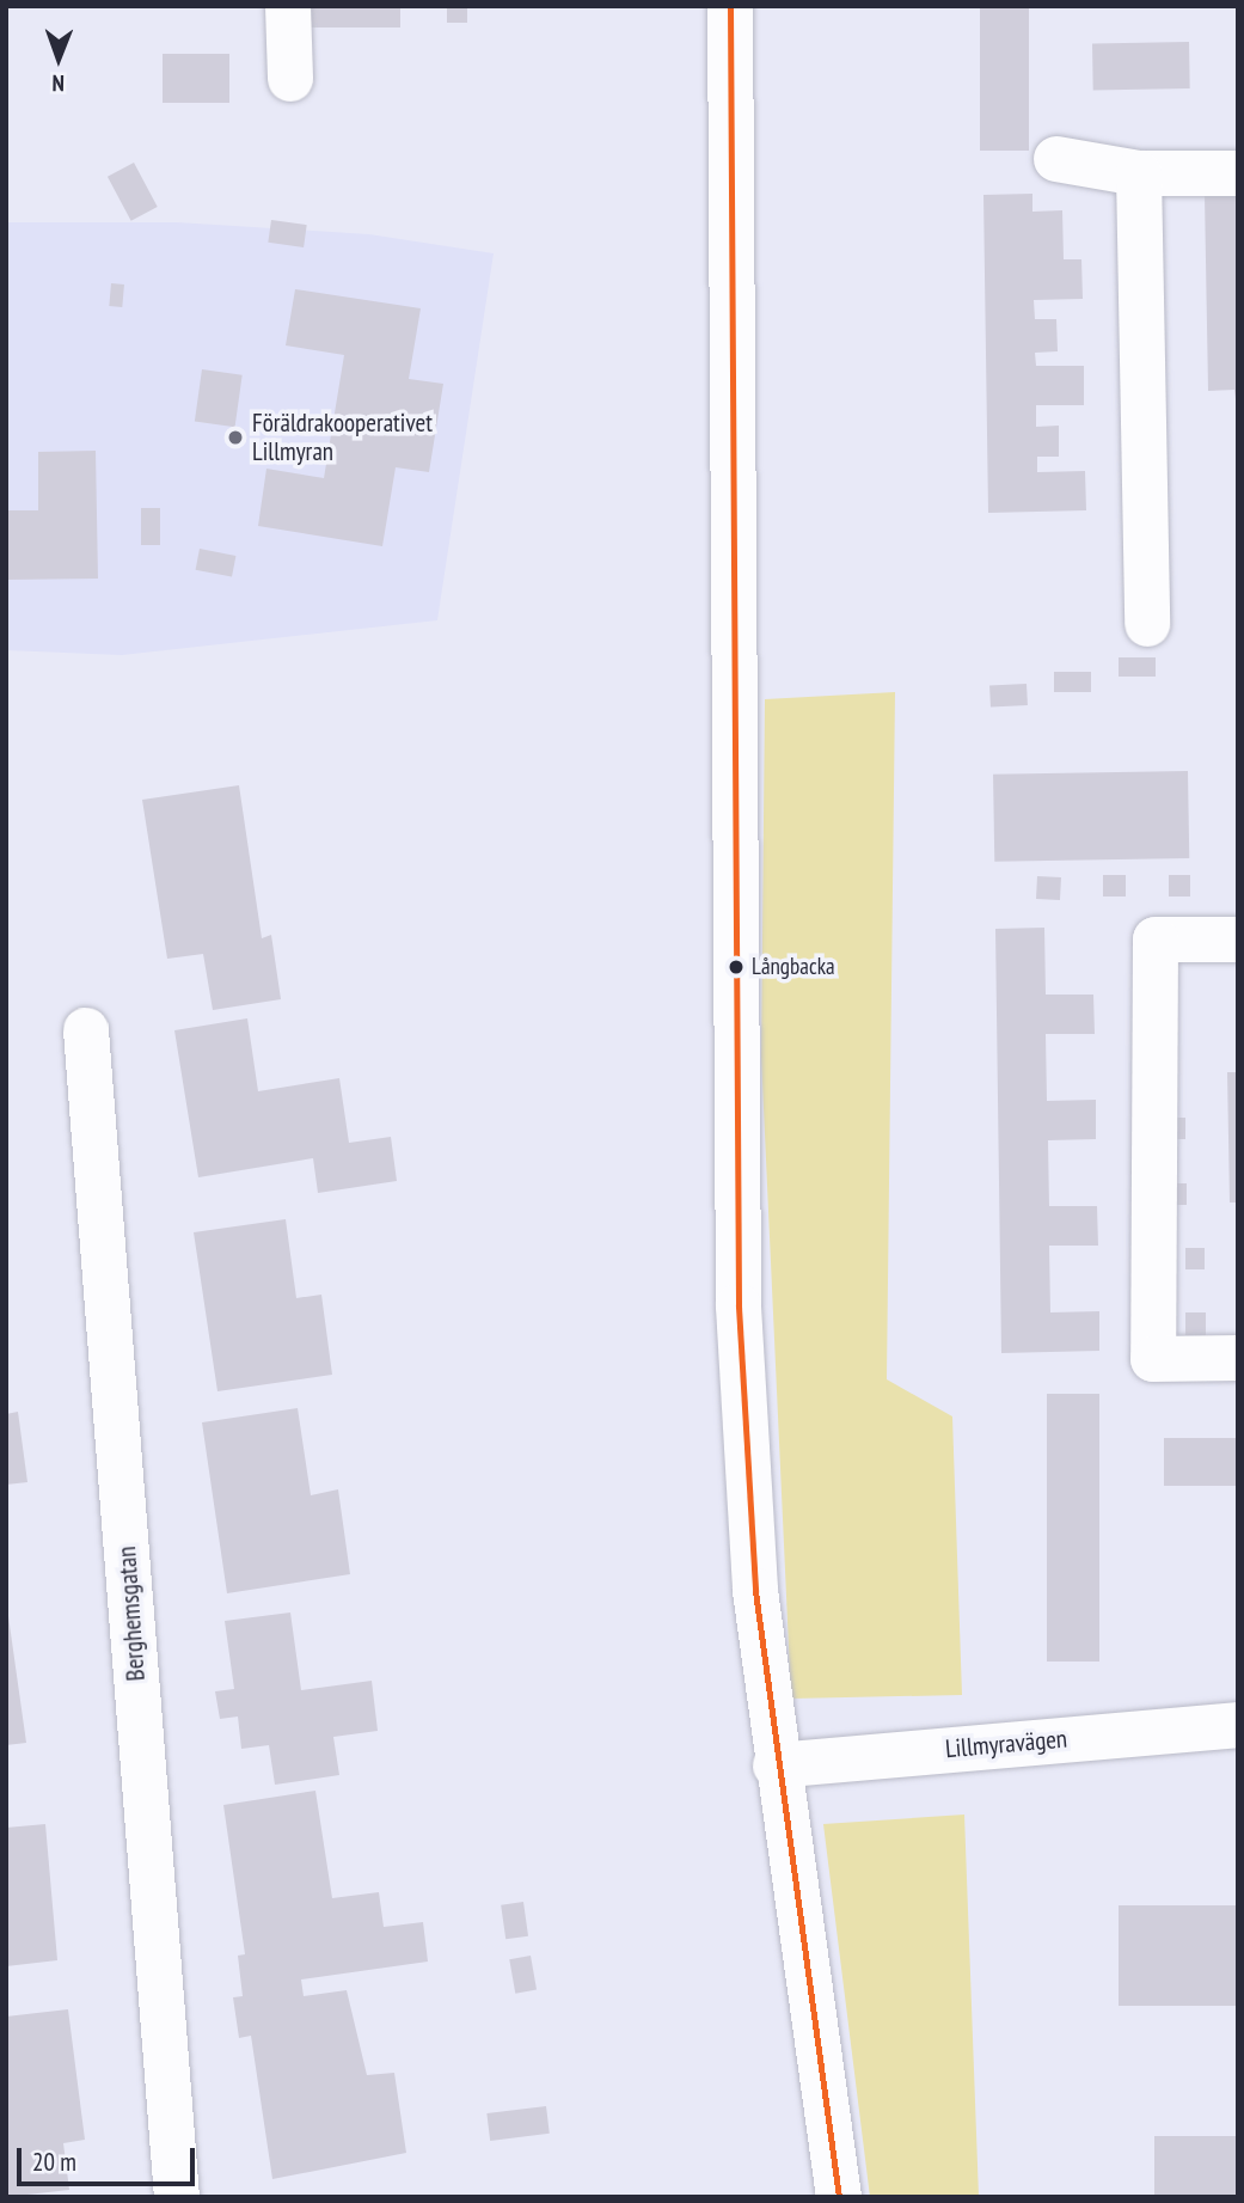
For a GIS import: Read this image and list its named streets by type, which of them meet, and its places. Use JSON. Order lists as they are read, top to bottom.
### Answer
{
  "streets": {
    "street": ["Berghemsgatan", "Lillmyravägen"]
  },
  "places": ["Föräldrakooperativet Lillmyran", "Långbacka"],
  "scale_bar": "20 m",
  "north": "bottom"
}
